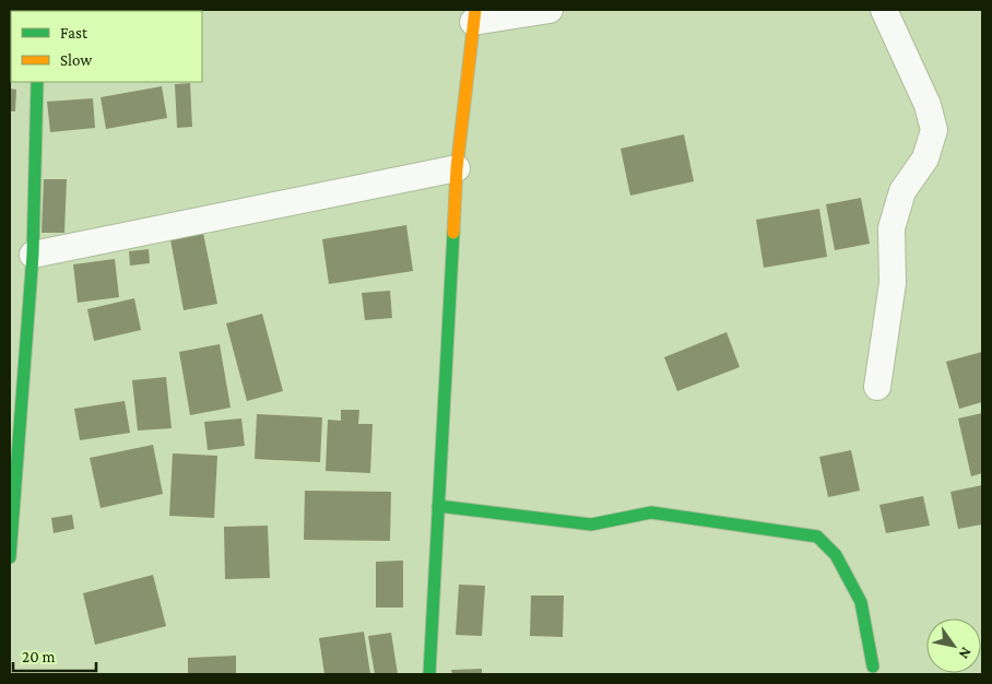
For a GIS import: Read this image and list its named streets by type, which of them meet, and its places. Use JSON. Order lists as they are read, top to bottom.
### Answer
{
  "legend": ["Fast", "Slow"],
  "scale_bar": "20 m",
  "north": "bottom right"
}
